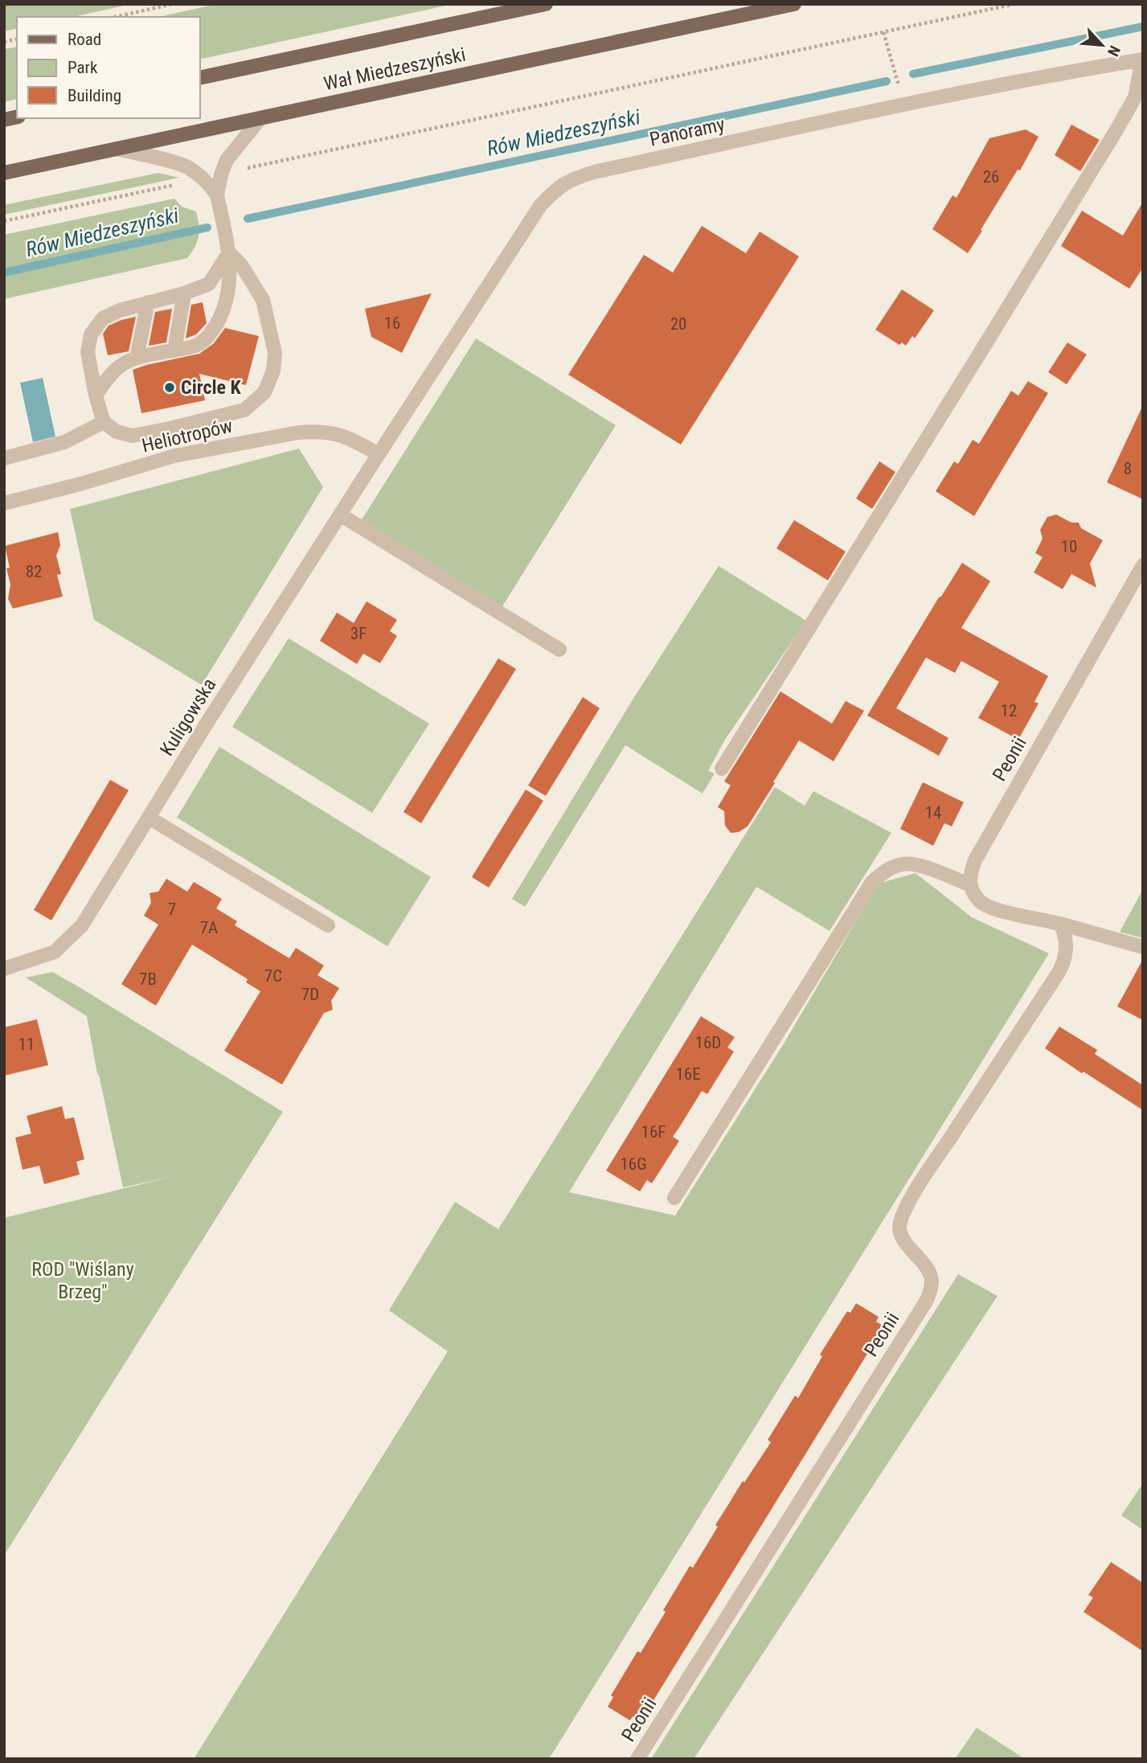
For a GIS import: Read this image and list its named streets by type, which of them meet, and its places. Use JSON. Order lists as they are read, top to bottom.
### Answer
{
  "streets": {
    "main road": ["Wał Miedzeszyński"],
    "street": [
      "Panoramy",
      "Heliotropów",
      "Kuligowska",
      "Peonii"
    ]
  },
  "crossings": [
    ["Panoramy", "Heliotropów"],
    ["Panoramy", "Kuligowska"],
    ["Heliotropów", "Kuligowska"]
  ],
  "water": ["Rów Miedzeszyński"],
  "parks": ["ROD \"Wiślany Brzeg\""],
  "places": ["Circle K"],
  "house_numbers": [
    "26",
    "16",
    "20",
    "8",
    "10",
    "82",
    "3F",
    "12",
    "14",
    "7",
    "7A",
    "7C",
    "7B",
    "7D",
    "16D",
    "11",
    "16E",
    "16F",
    "16G"
  ],
  "legend": ["Road", "Park", "Building"],
  "north": "bottom right"
}
